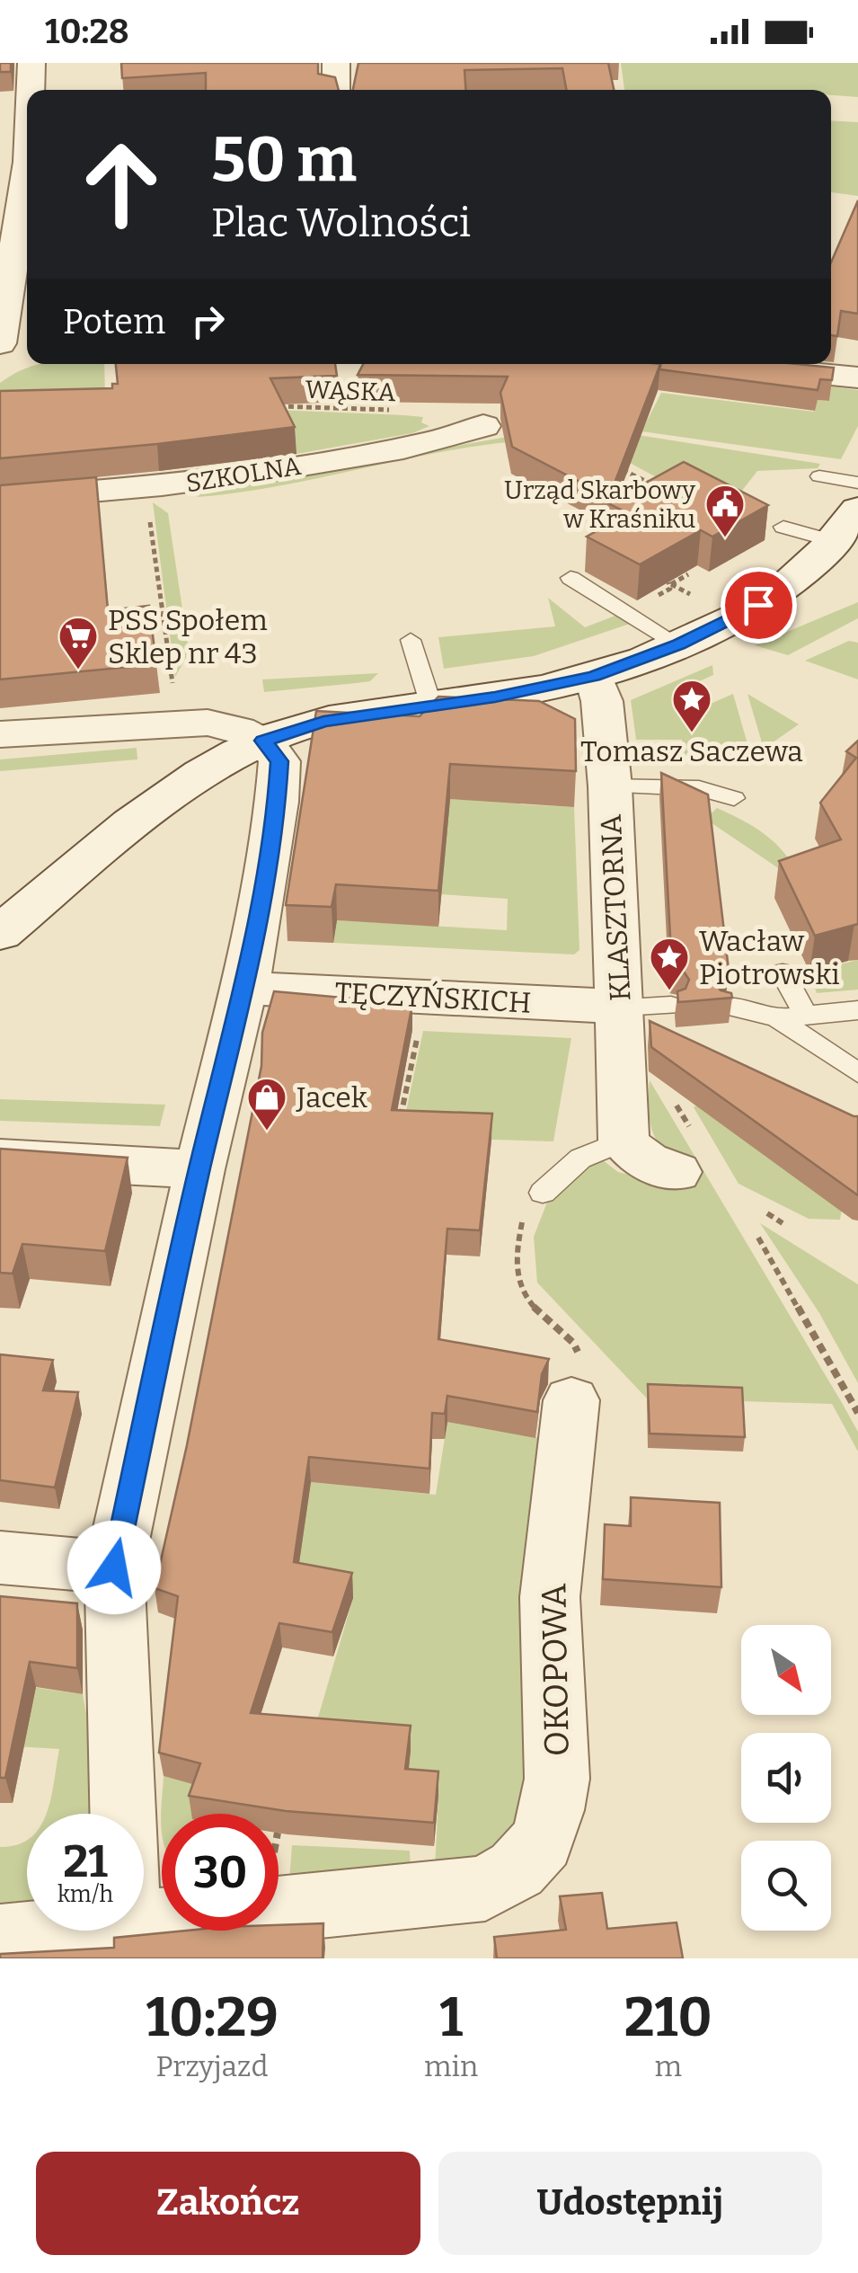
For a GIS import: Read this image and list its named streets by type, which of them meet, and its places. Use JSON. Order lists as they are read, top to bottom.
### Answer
{
  "streets": {
    "street": [
      "SZKOLNA",
      "KLASZTORNA",
      "TĘCZYŃSKICH",
      "OKOPOWA"
    ],
    "path": ["WĄSKA"]
  },
  "crossings": [
    ["WĄSKA", "SZKOLNA"],
    ["KLASZTORNA", "TĘCZYŃSKICH"]
  ],
  "places": {
    "public building": ["Urząd Skarbowy w Kraśniku"],
    "supermarket": ["PSS Społem Sklep nr 43"],
    "place": ["Tomasz Saczewa", "Wacław Piotrowski"],
    "shop": ["Jacek"]
  },
  "north": "bottom right",
  "page": {
    "status": "10:28",
    "turn": ["50 m", "Plac Wolności"],
    "then": "Potem",
    "speed": "21 km/h",
    "limit": "30",
    "eta": [
      "10:29",
      "Przyjazd",
      "1",
      "min",
      "210",
      "m"
    ],
    "buttons": ["Zakończ", "Udostępnij"]
  }
}
